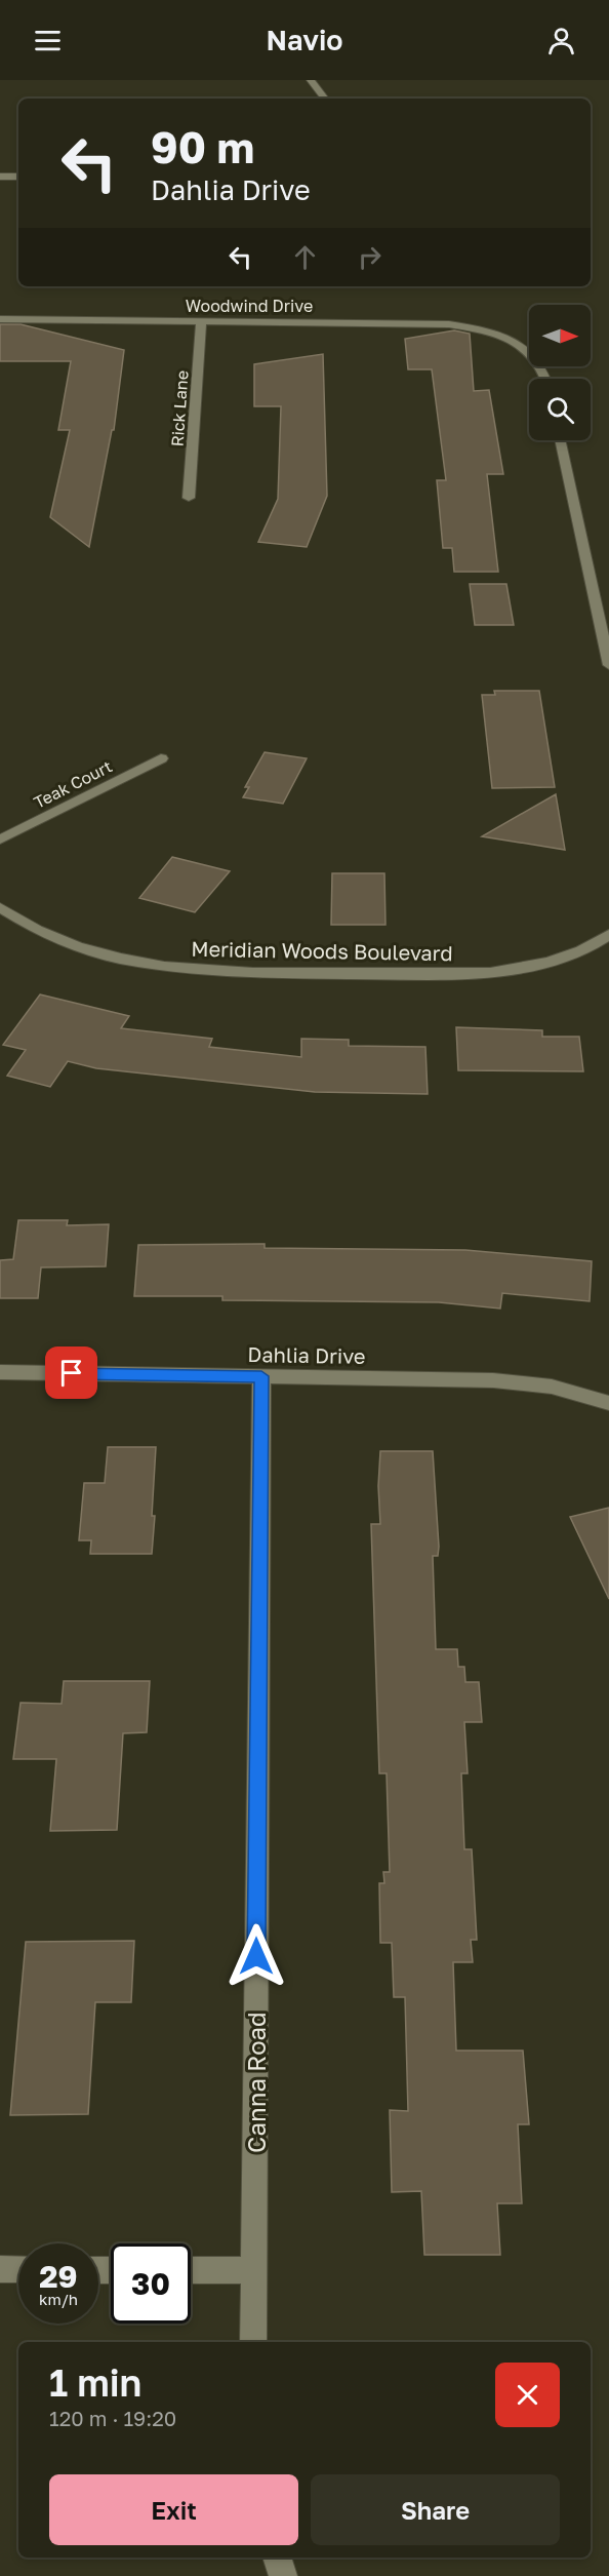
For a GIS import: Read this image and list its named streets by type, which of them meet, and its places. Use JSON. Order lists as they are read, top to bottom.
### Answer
{
  "streets": {
    "street": [
      "Woodwind Drive",
      "Rick Lane",
      "Teak Court",
      "Meridian Woods Boulevard",
      "Dahlia Drive",
      "Canna Road"
    ]
  },
  "crossings": [
    ["Woodwind Drive", "Rick Lane"],
    ["Dahlia Drive", "Canna Road"]
  ],
  "north": "right",
  "page": {
    "header": "Navio",
    "turn": ["90 m", "Dahlia Drive"],
    "speed": "29 km/h",
    "limit": "30",
    "heading": ["1 min", "120 m · 19:20"],
    "buttons": ["Exit", "Share"]
  }
}
